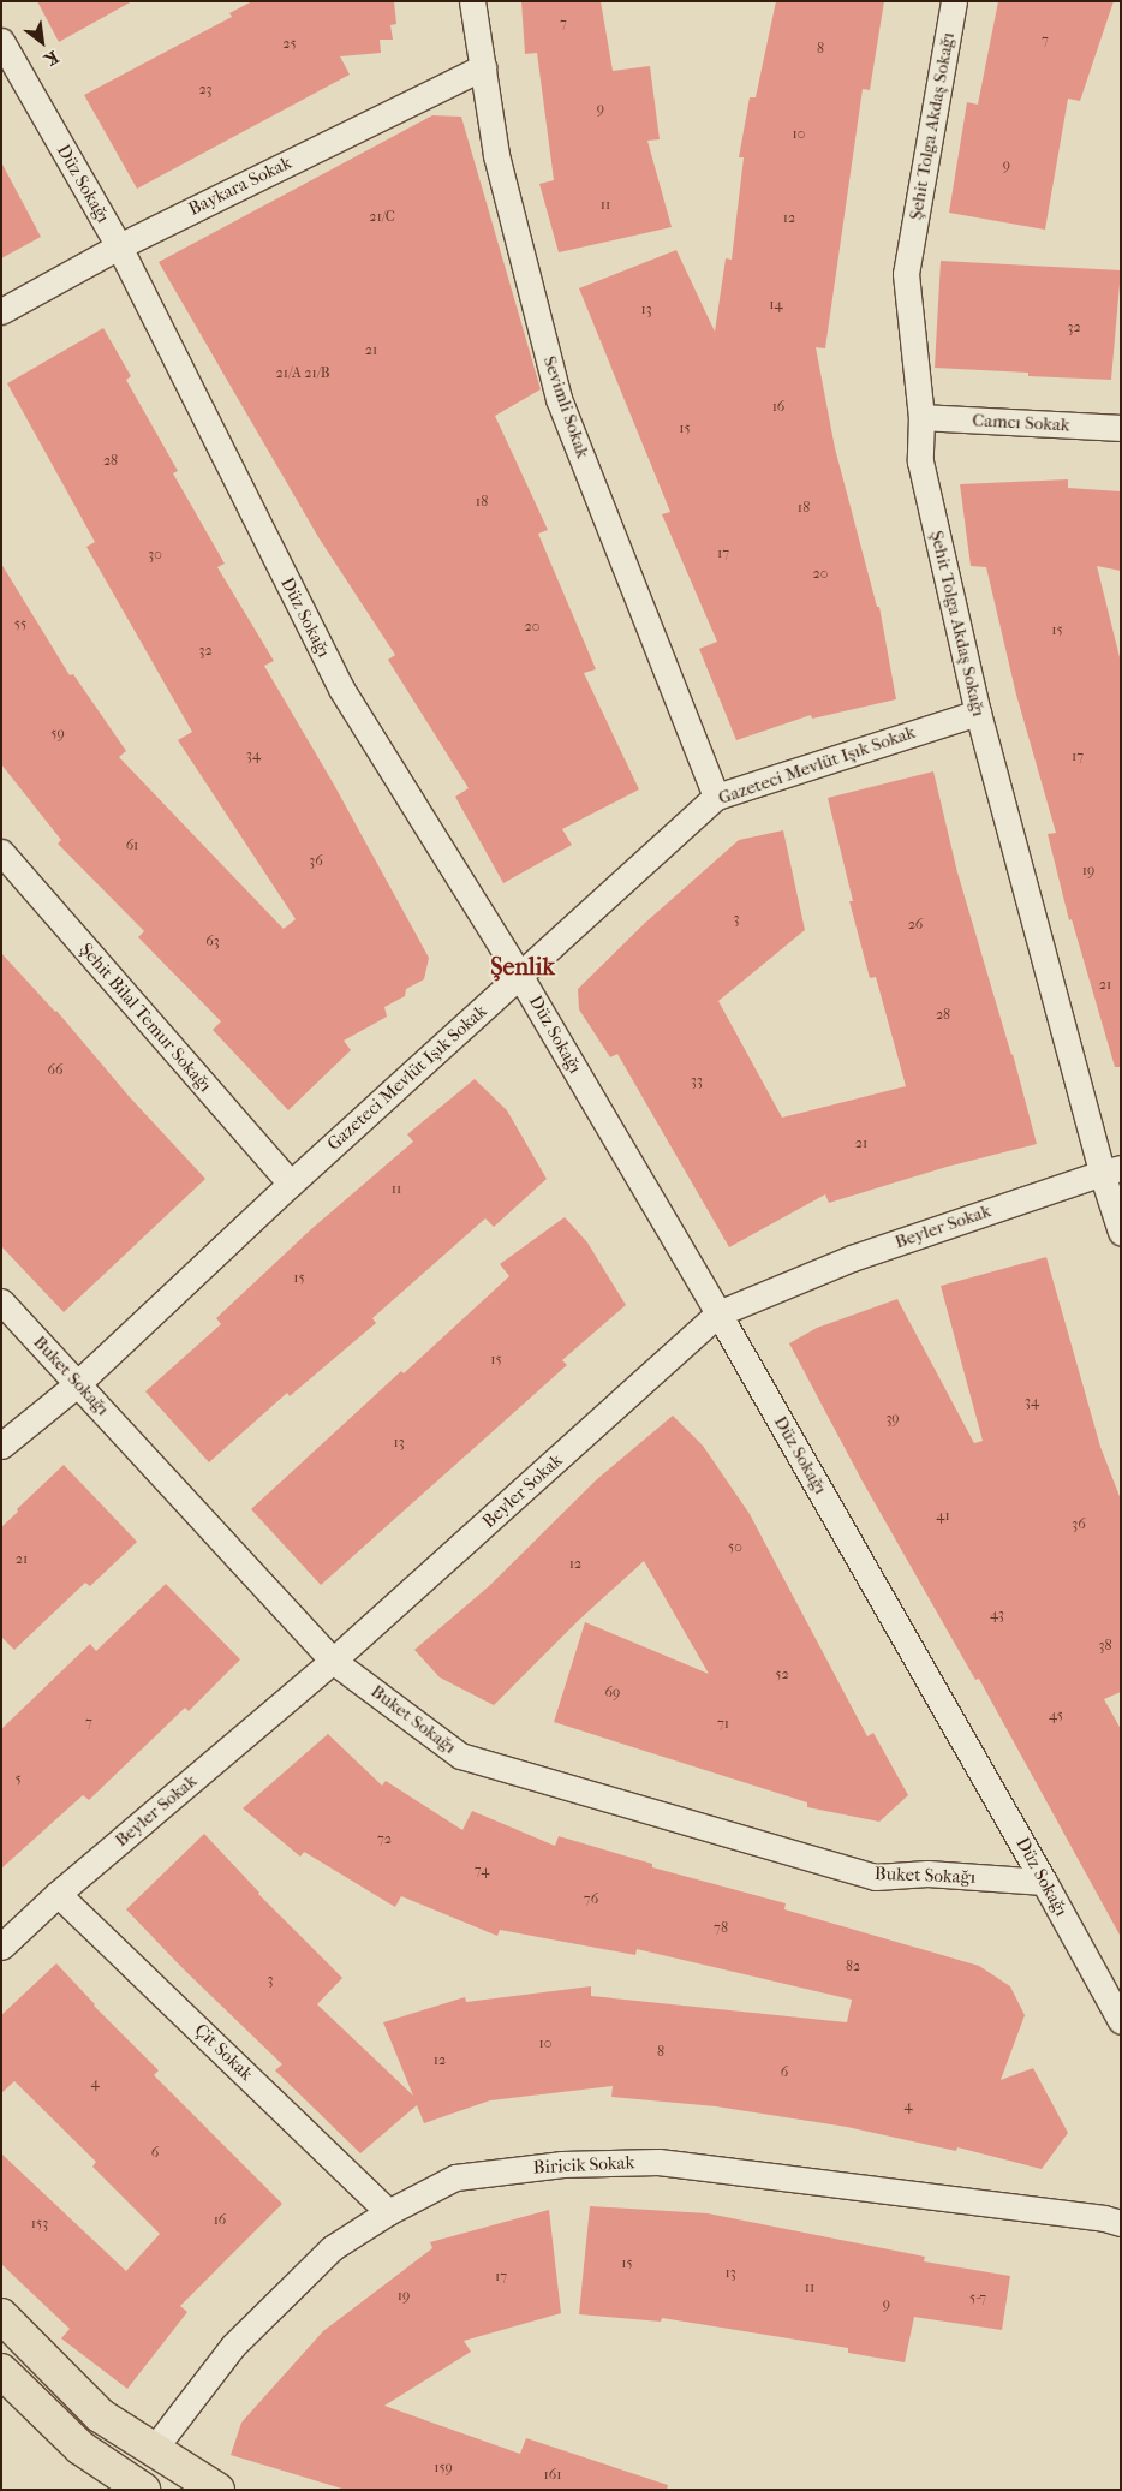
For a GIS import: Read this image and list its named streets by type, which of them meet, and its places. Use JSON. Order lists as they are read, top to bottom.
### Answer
{
  "streets": {
    "street": [
      "Şehit Tolga Akdaş Sokağı",
      "Düz Sokağı",
      "Baykara Sokak",
      "Sevimli Sokak",
      "Camcı Sokak",
      "Gazeteci Mevlüt Işık Sokak",
      "Şehit Bilal Temur Sokağı",
      "Beyler Sokak",
      "Buket Sokağı",
      "Çit Sokak",
      "Biricik Sokak"
    ]
  },
  "crossings": [
    ["Şehit Tolga Akdaş Sokağı", "Camcı Sokak"],
    ["Şehit Tolga Akdaş Sokağı", "Gazeteci Mevlüt Işık Sokak"],
    ["Şehit Tolga Akdaş Sokağı", "Beyler Sokak"],
    ["Düz Sokağı", "Baykara Sokak"],
    ["Düz Sokağı", "Gazeteci Mevlüt Işık Sokak"],
    ["Düz Sokağı", "Beyler Sokak"],
    ["Düz Sokağı", "Buket Sokağı"],
    ["Baykara Sokak", "Sevimli Sokak"],
    ["Sevimli Sokak", "Gazeteci Mevlüt Işık Sokak"],
    ["Gazeteci Mevlüt Işık Sokak", "Şehit Bilal Temur Sokağı"],
    ["Gazeteci Mevlüt Işık Sokak", "Buket Sokağı"],
    ["Beyler Sokak", "Buket Sokağı"],
    ["Beyler Sokak", "Çit Sokak"],
    ["Çit Sokak", "Biricik Sokak"]
  ],
  "districts": ["Şenlik"],
  "house_numbers": [
    "7",
    "7",
    "25",
    "8",
    "23",
    "9",
    "10",
    "9",
    "11",
    "21/C",
    "12",
    "14",
    "13",
    "32",
    "21",
    "21/A 21/B",
    "16",
    "15",
    "28",
    "18",
    "18",
    "17",
    "30",
    "20",
    "55",
    "20",
    "15",
    "32",
    "59",
    "34",
    "17",
    "61",
    "36",
    "19",
    "3",
    "26",
    "63",
    "21",
    "28",
    "66",
    "33",
    "21",
    "11",
    "15",
    "15",
    "34",
    "39",
    "13",
    "41",
    "36",
    "50",
    "21",
    "12",
    "43",
    "38",
    "52",
    "69",
    "45",
    "7",
    "71",
    "5",
    "72",
    "74",
    "76",
    "78",
    "82",
    "3",
    "10",
    "8",
    "12",
    "6",
    "4",
    "4",
    "6",
    "16",
    "153",
    "15",
    "13",
    "17",
    "11",
    "19",
    "5-7",
    "9",
    "159",
    "161"
  ],
  "north": "bottom right"
}
